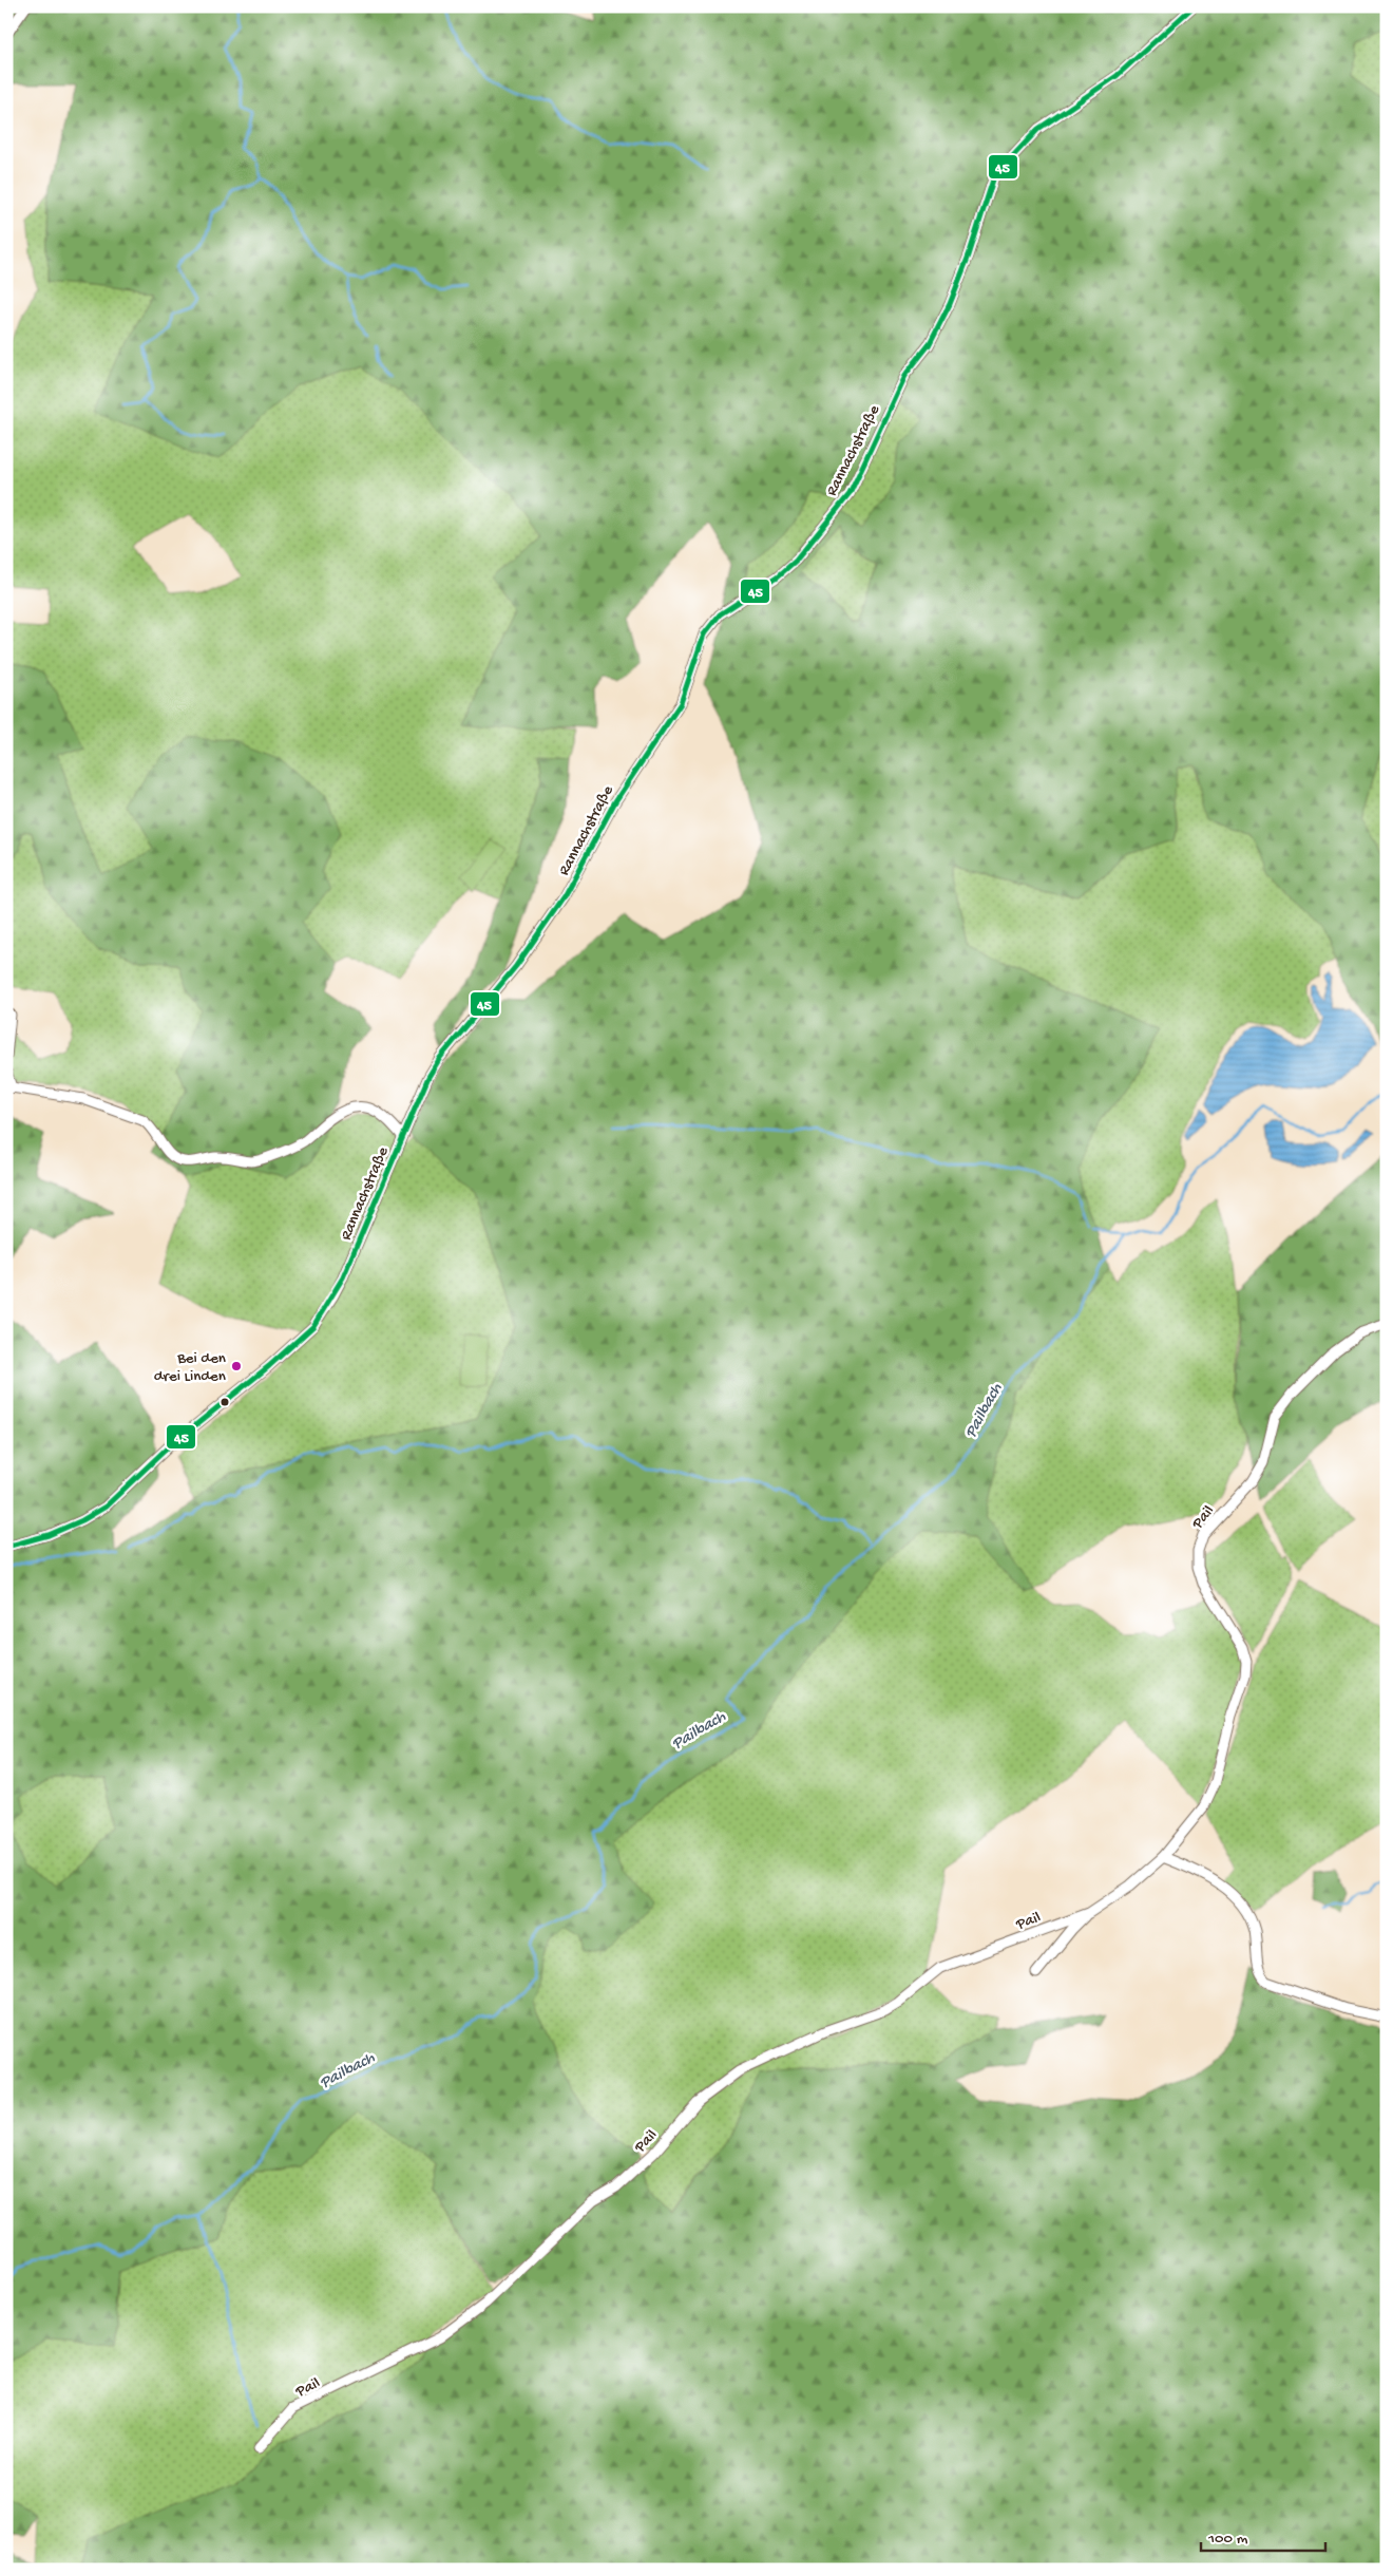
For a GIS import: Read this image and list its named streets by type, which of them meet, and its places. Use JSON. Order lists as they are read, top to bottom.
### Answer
{
  "streets": {
    "street": ["Rannachstraße", "Pail"]
  },
  "water": ["Pailbach"],
  "places": ["Bei den drei Linden"],
  "lines": ["transit line 45"],
  "scale_bar": "100 m"
}
